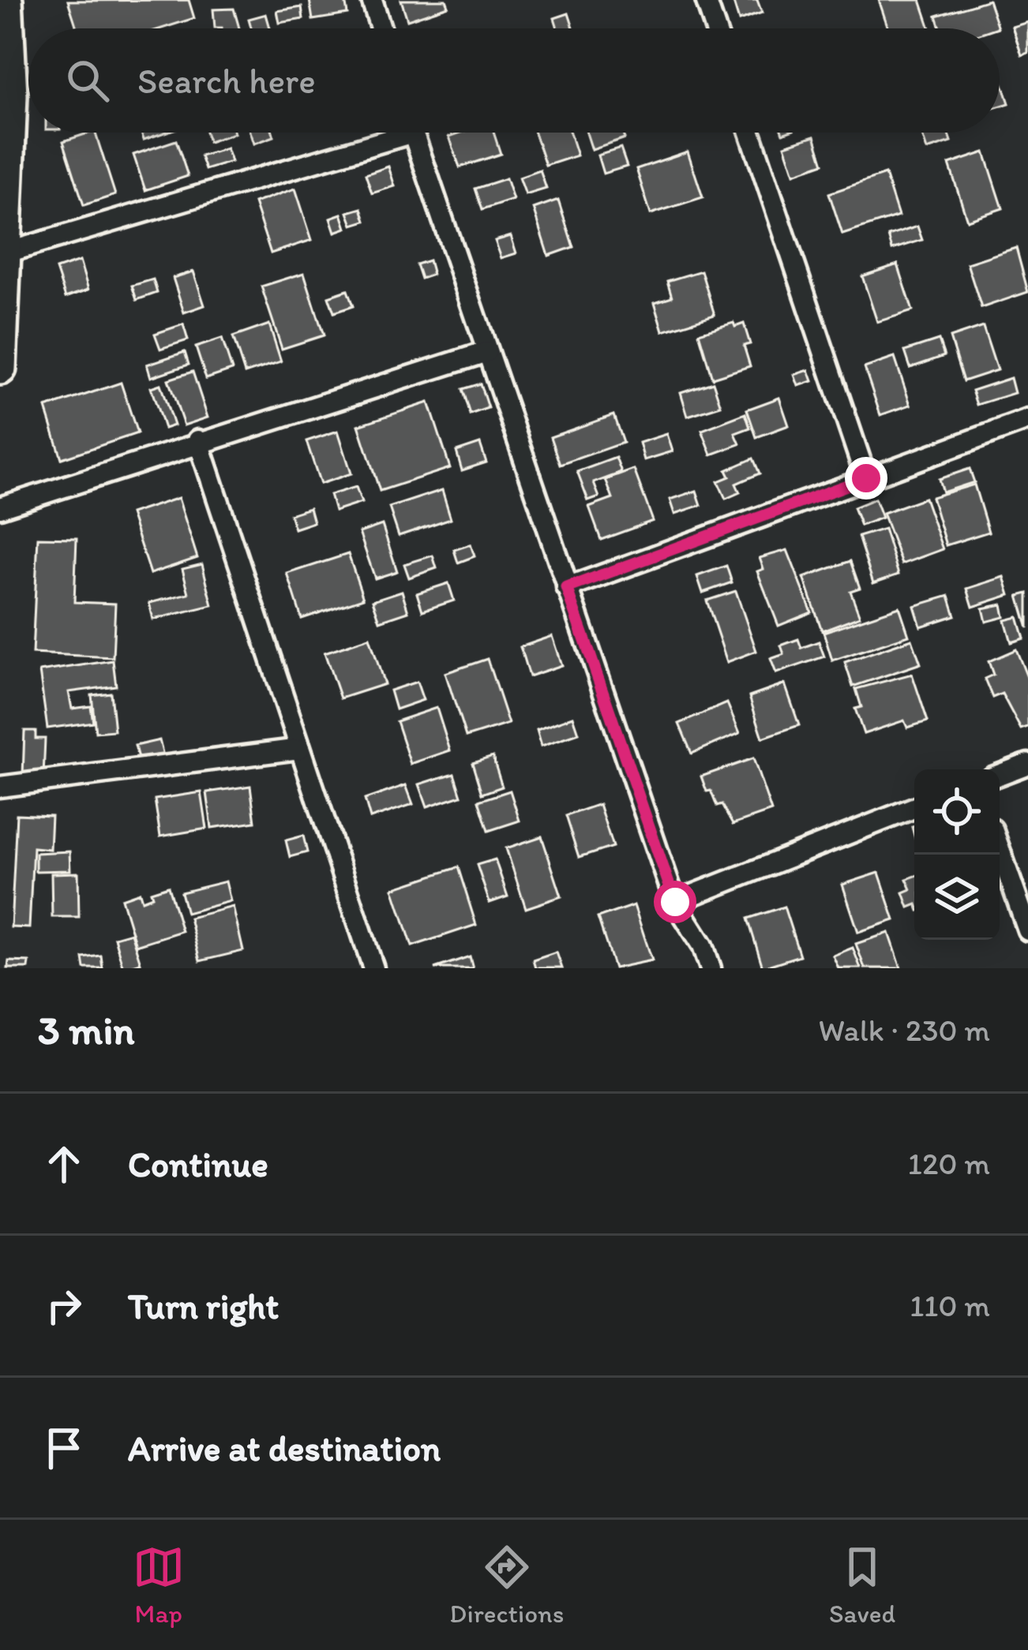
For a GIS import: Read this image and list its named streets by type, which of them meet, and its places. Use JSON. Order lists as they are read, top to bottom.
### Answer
{
  "page": {
    "search": "Search here",
    "heading": ["3 min", "Walk · 230 m"],
    "list": [
      ["Continue", "120 m"],
      ["Turn right", "110 m"],
      "Arrive at destination"
    ],
    "nav": ["Map", "Directions", "Saved"]
  }
}
